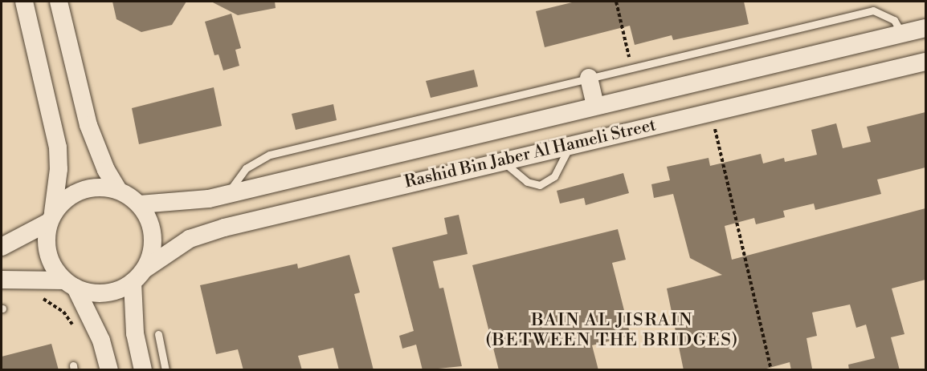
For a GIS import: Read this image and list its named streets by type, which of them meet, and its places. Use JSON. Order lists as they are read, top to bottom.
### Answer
{
  "streets": {
    "street": ["Rashid Bin Jaber Al Hameli Street"]
  },
  "districts": ["BAIN AL JISRAIN (BETWEEN THE BRIDGES)"]
}
